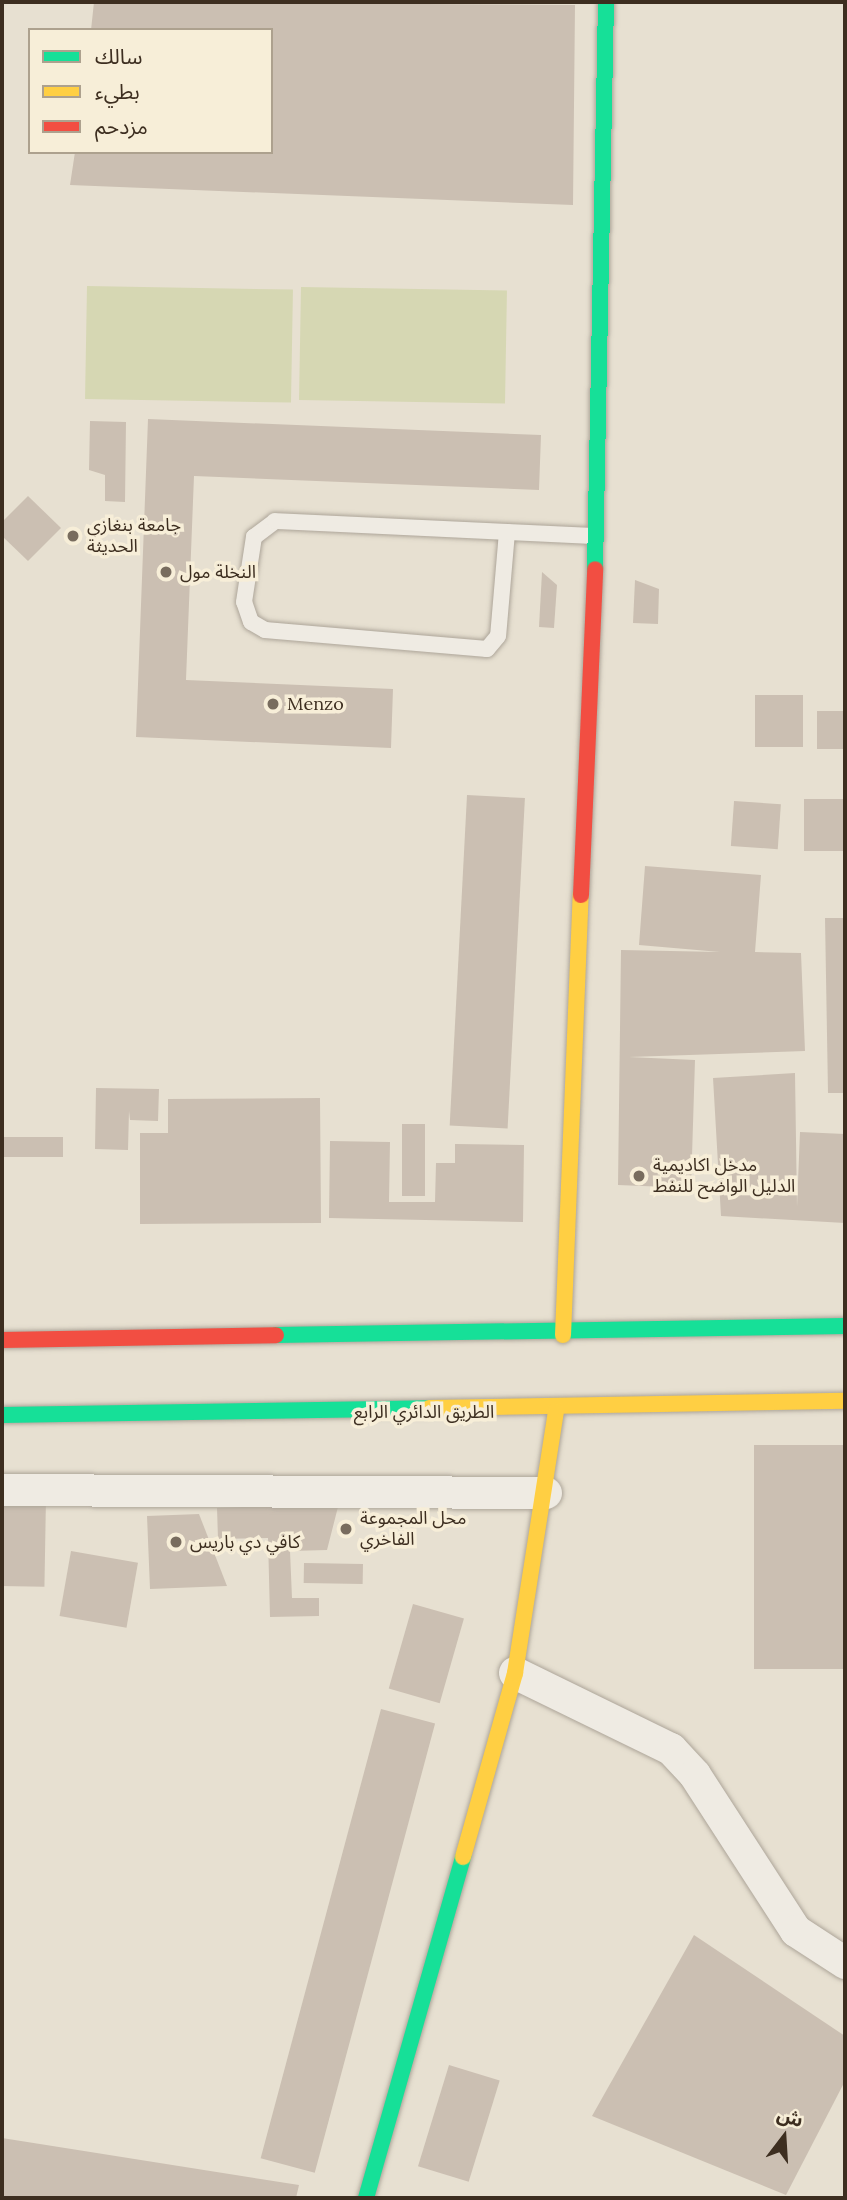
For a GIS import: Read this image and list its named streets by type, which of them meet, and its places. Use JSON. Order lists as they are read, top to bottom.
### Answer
{
  "streets": {
    "street": ["الطريق الدائري الرابع"]
  },
  "places": [
    "جامعة بنغازي الحديثة",
    "النخلة مول",
    "Menzo",
    "مدخل اكاديمية الدليل الواضح للنفط",
    "محل المجموعة الفاخري",
    "كافي دي باريس"
  ],
  "legend": ["سالك", "بطيء", "مزدحم"],
  "north": "top"
}
